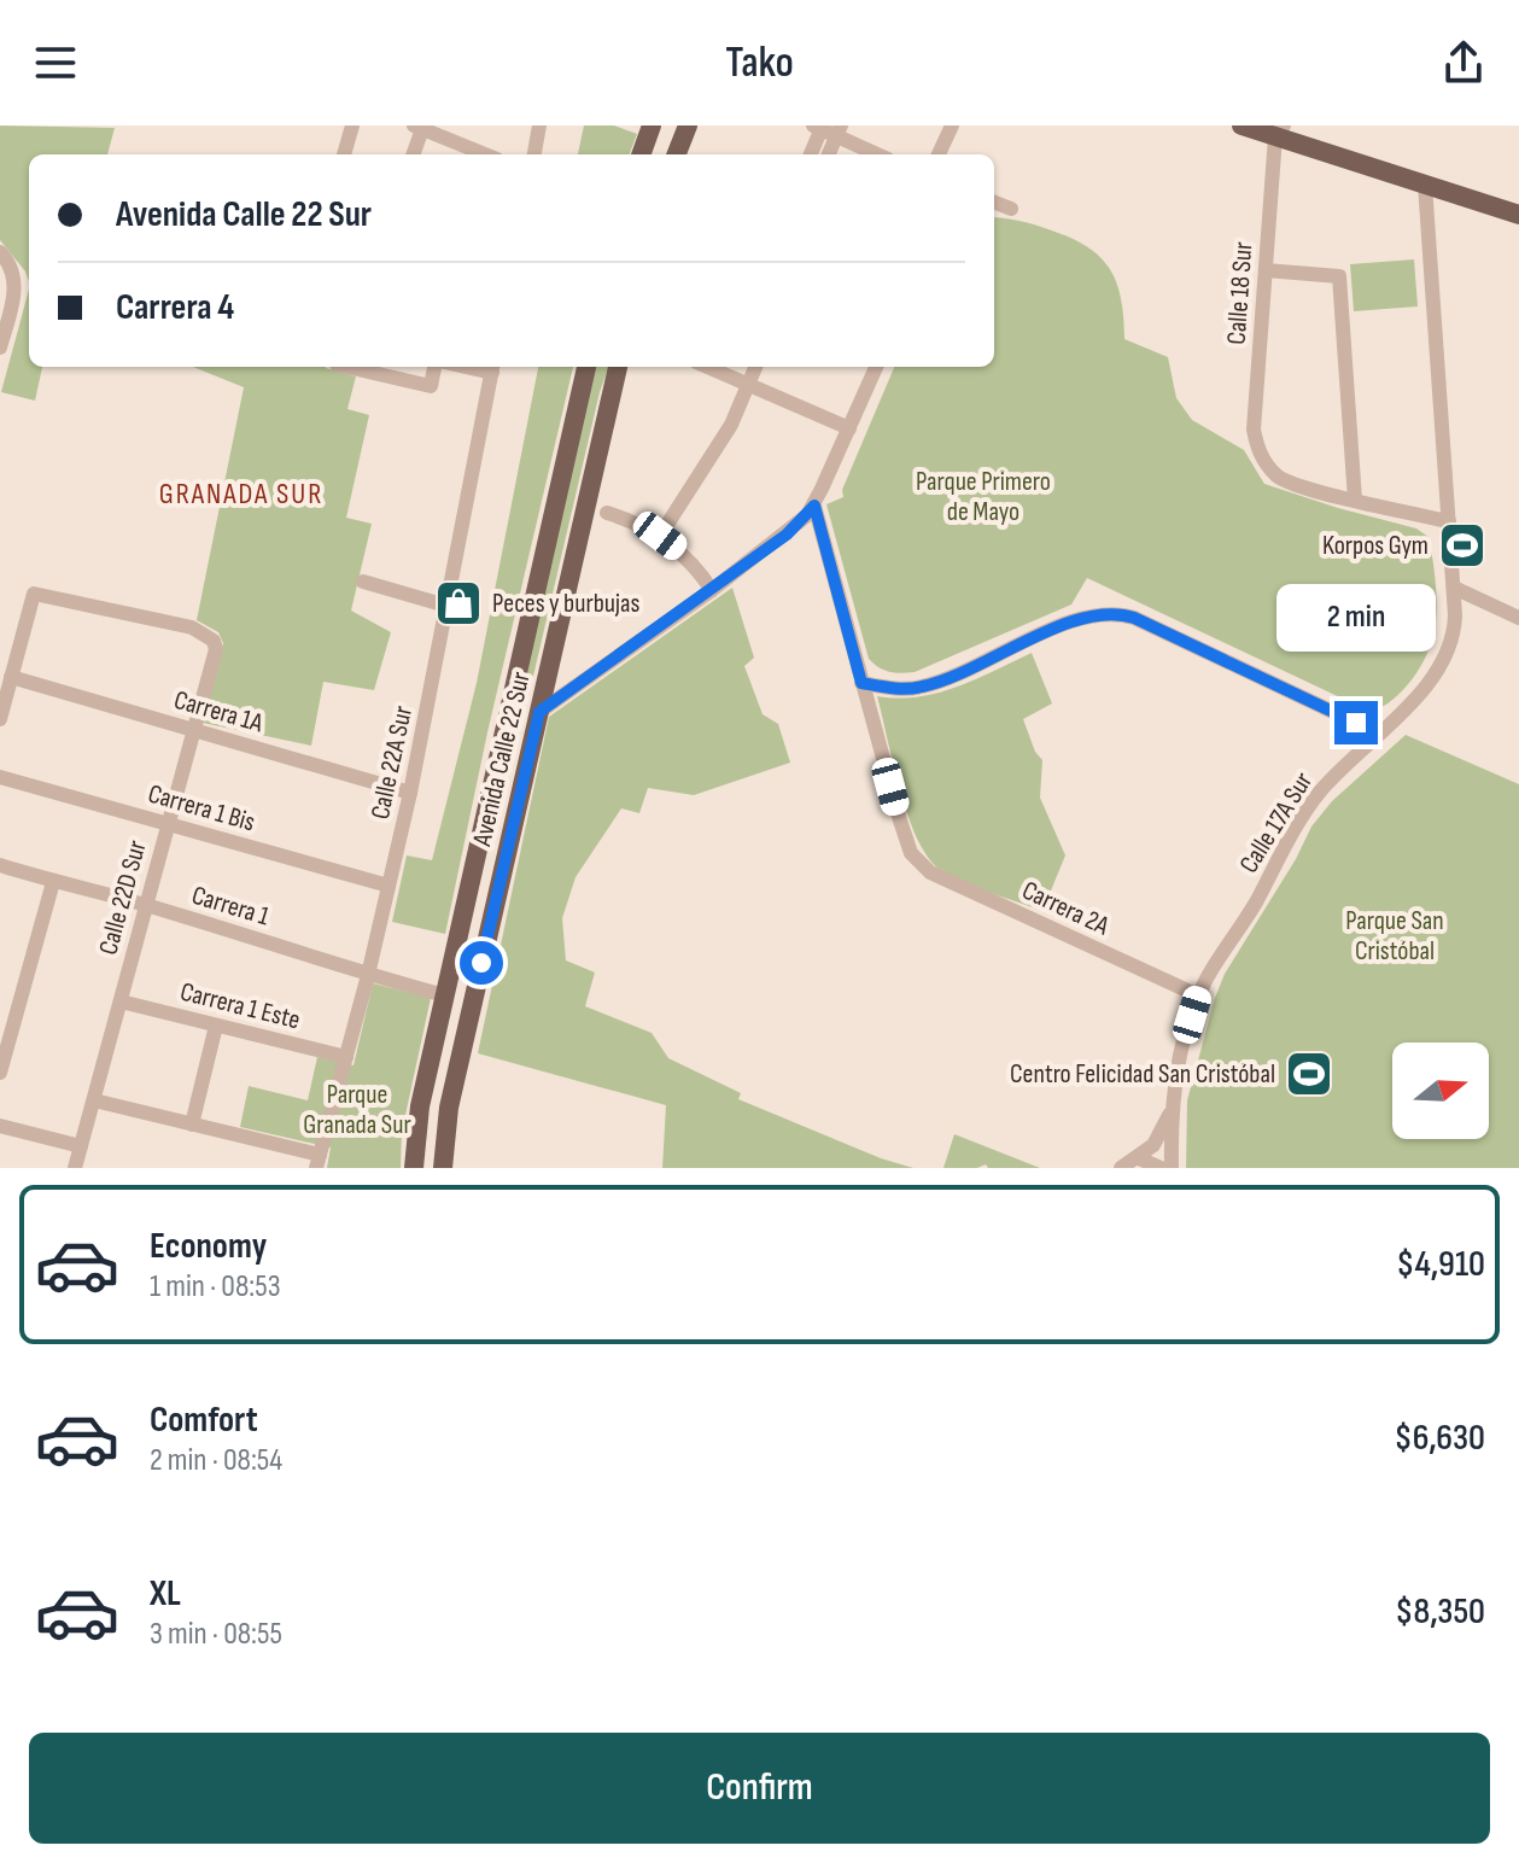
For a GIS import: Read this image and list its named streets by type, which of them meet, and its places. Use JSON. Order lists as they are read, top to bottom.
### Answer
{
  "streets": {
    "main road": ["Avenida Calle 22 Sur"],
    "street": [
      "Calle 18 Sur",
      "Carrera 1A",
      "Calle 22A Sur",
      "Carrera 1 Bis",
      "Calle 17A Sur",
      "Calle 22D Sur",
      "Carrera 1",
      "Carrera 2A",
      "Carrera 1 Este"
    ]
  },
  "crossings": [
    ["Carrera 1A", "Calle 22A Sur"],
    ["Carrera 1A", "Calle 22D Sur"],
    ["Avenida Calle 22 Sur", "Carrera 1"],
    ["Calle 22A Sur", "Carrera 1 Bis"],
    ["Calle 22A Sur", "Carrera 1"],
    ["Calle 22A Sur", "Carrera 1 Este"],
    ["Carrera 1 Bis", "Calle 22D Sur"],
    ["Calle 17A Sur", "Carrera 2A"],
    ["Calle 22D Sur", "Carrera 1"],
    ["Calle 22D Sur", "Carrera 1 Este"]
  ],
  "districts": ["GRANADA SUR"],
  "parks": ["Parque Primero de Mayo", "Parque San Cristóbal", "Parque Granada Sur"],
  "places": {
    "sports": ["Korpos Gym", "Centro Felicidad San Cristóbal"],
    "shop": ["Peces y burbujas"]
  },
  "north": "right",
  "page": {
    "header": "Tako",
    "banner": ["Avenida Calle 22 Sur", "Carrera 4"],
    "bubble": "2 min",
    "list": [
      {
        "name": "Economy",
        "note": "1 min · 08:53",
        "value": "$4,910"
      },
      {
        "name": "Comfort",
        "note": "2 min · 08:54",
        "value": "$6,630"
      },
      {
        "name": "XL",
        "note": "3 min · 08:55",
        "value": "$8,350"
      }
    ],
    "buttons": "Confirm"
  }
}
